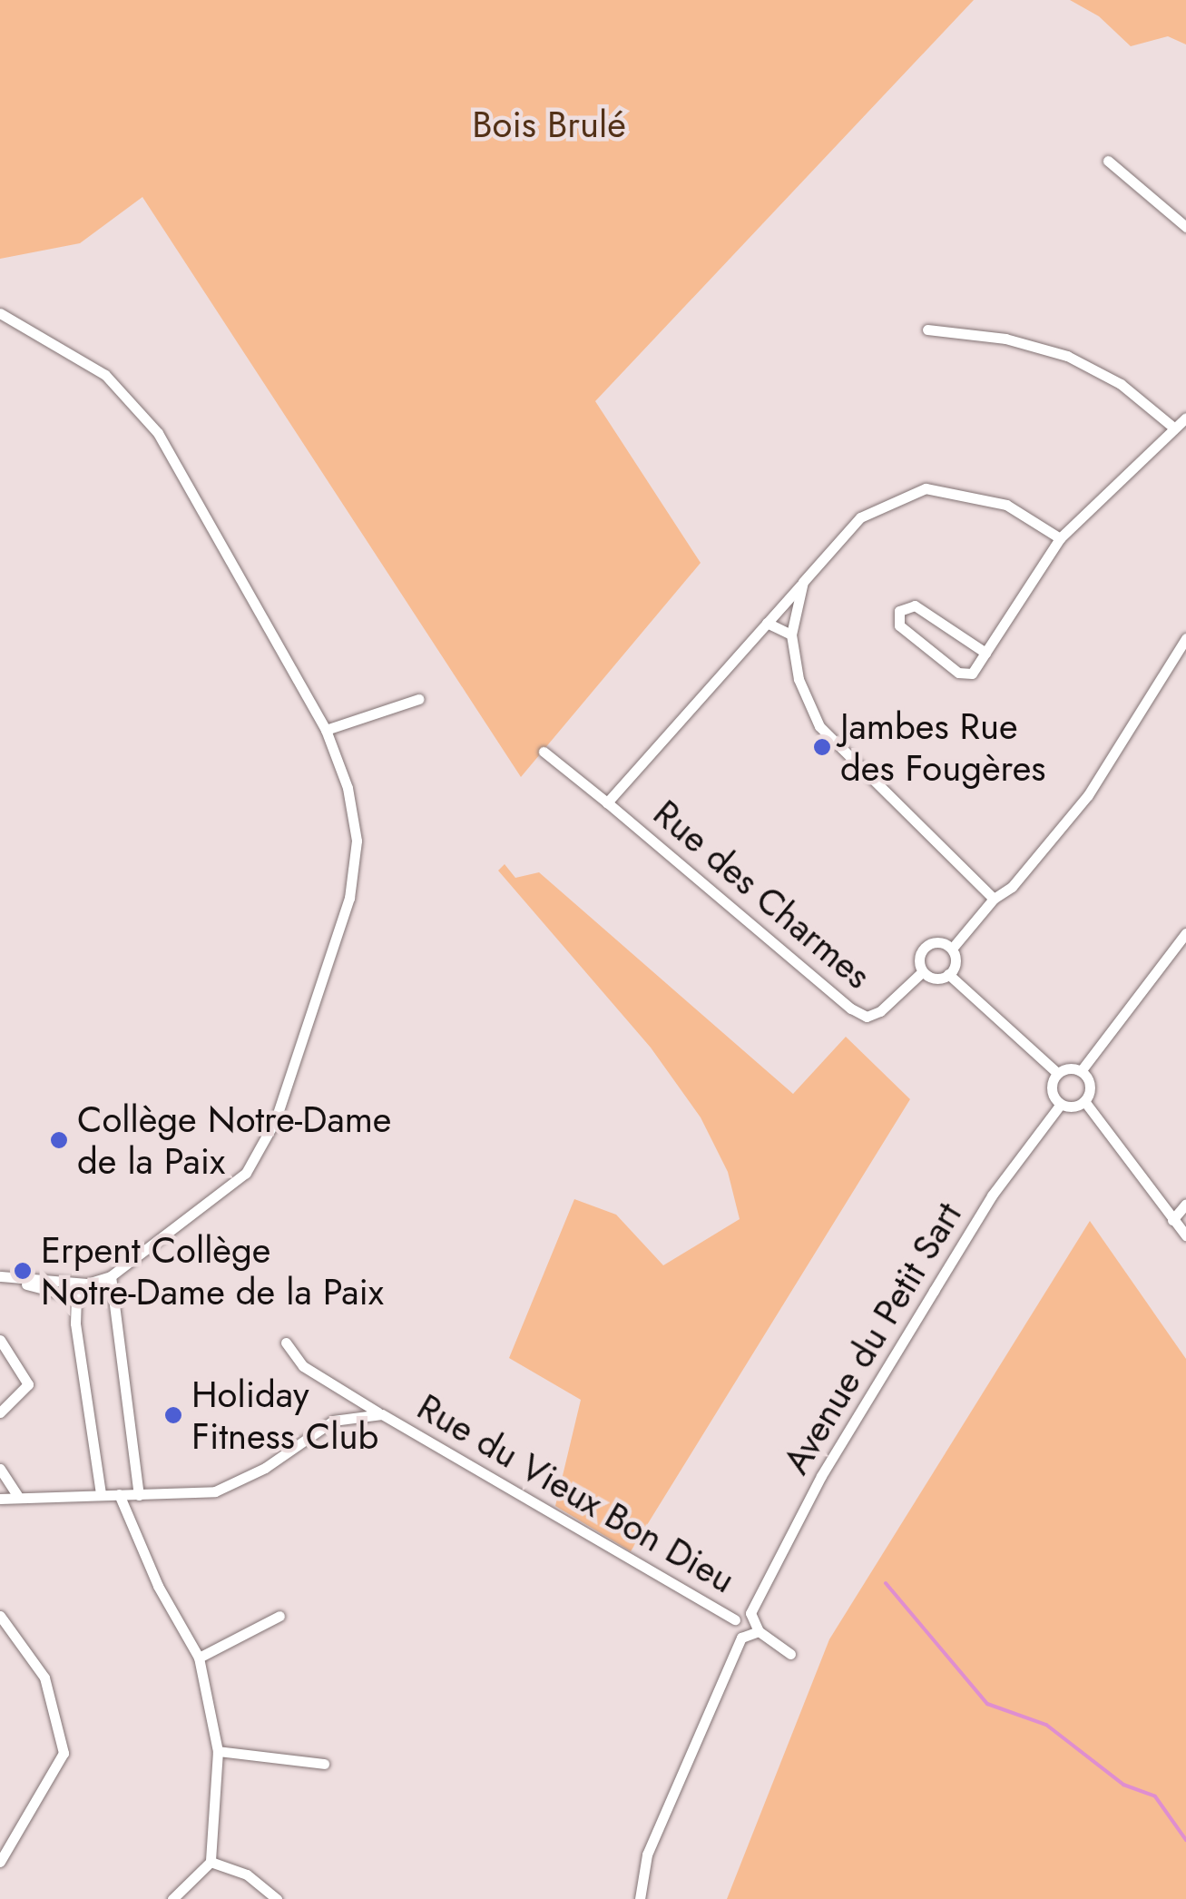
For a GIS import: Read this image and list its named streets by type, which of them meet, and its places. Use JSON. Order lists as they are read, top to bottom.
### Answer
{
  "streets": {
    "street": ["Rue des Charmes", "Avenue du Petit Sart", "Rue du Vieux Bon Dieu"]
  },
  "crossings": [
    ["Avenue du Petit Sart", "Rue du Vieux Bon Dieu"]
  ],
  "parks": ["Bois Brulé"],
  "places": [
    "Jambes Rue des Fougères",
    "Collège Notre-Dame de la Paix",
    "Erpent Collège Notre-Dame de la Paix",
    "Holiday Fitness Club"
  ]
}
